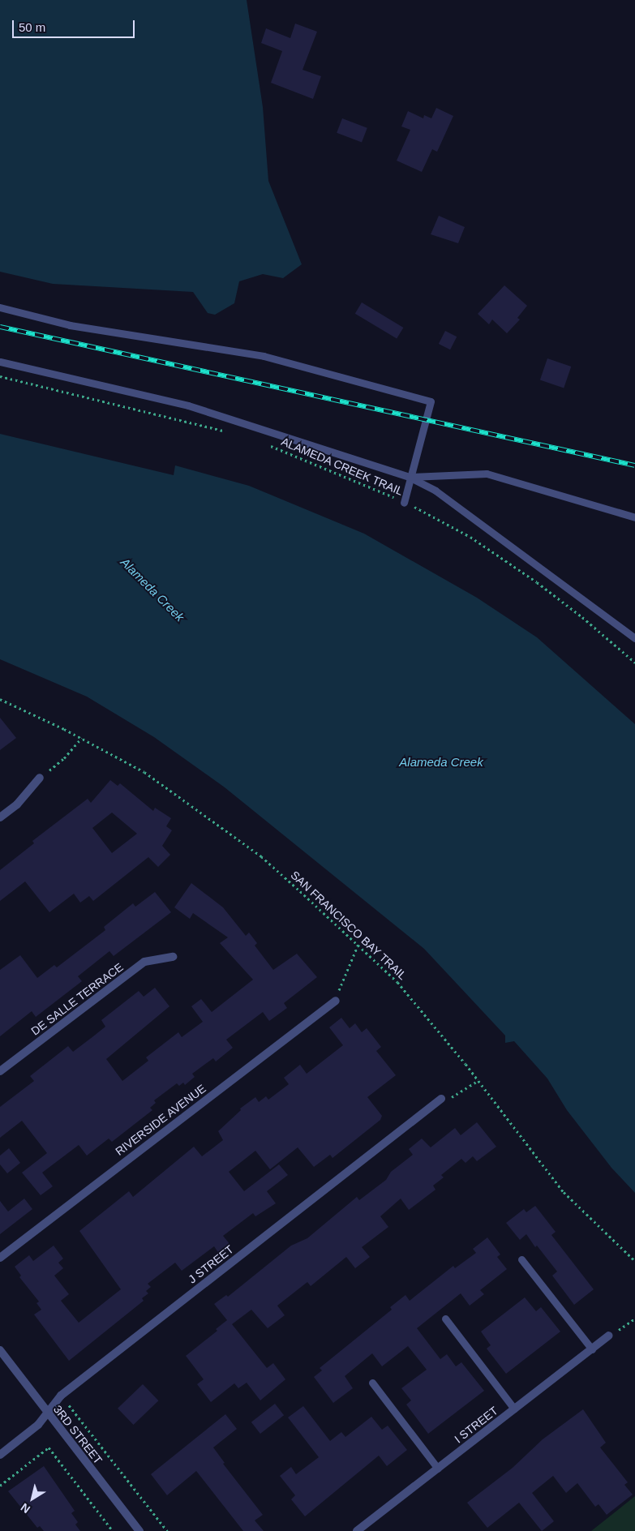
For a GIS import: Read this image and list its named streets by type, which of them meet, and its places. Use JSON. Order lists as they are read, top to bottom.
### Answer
{
  "streets": {
    "street": [
      "DE SALLE TERRACE",
      "RIVERSIDE AVENUE",
      "J STREET",
      "I STREET",
      "3RD STREET"
    ],
    "path": ["ALAMEDA CREEK TRAIL", "SAN FRANCISCO BAY TRAIL"]
  },
  "crossings": [
    ["J STREET", "3RD STREET"]
  ],
  "water": ["Alameda Creek"],
  "scale_bar": "50 m",
  "north": "bottom left"
}
